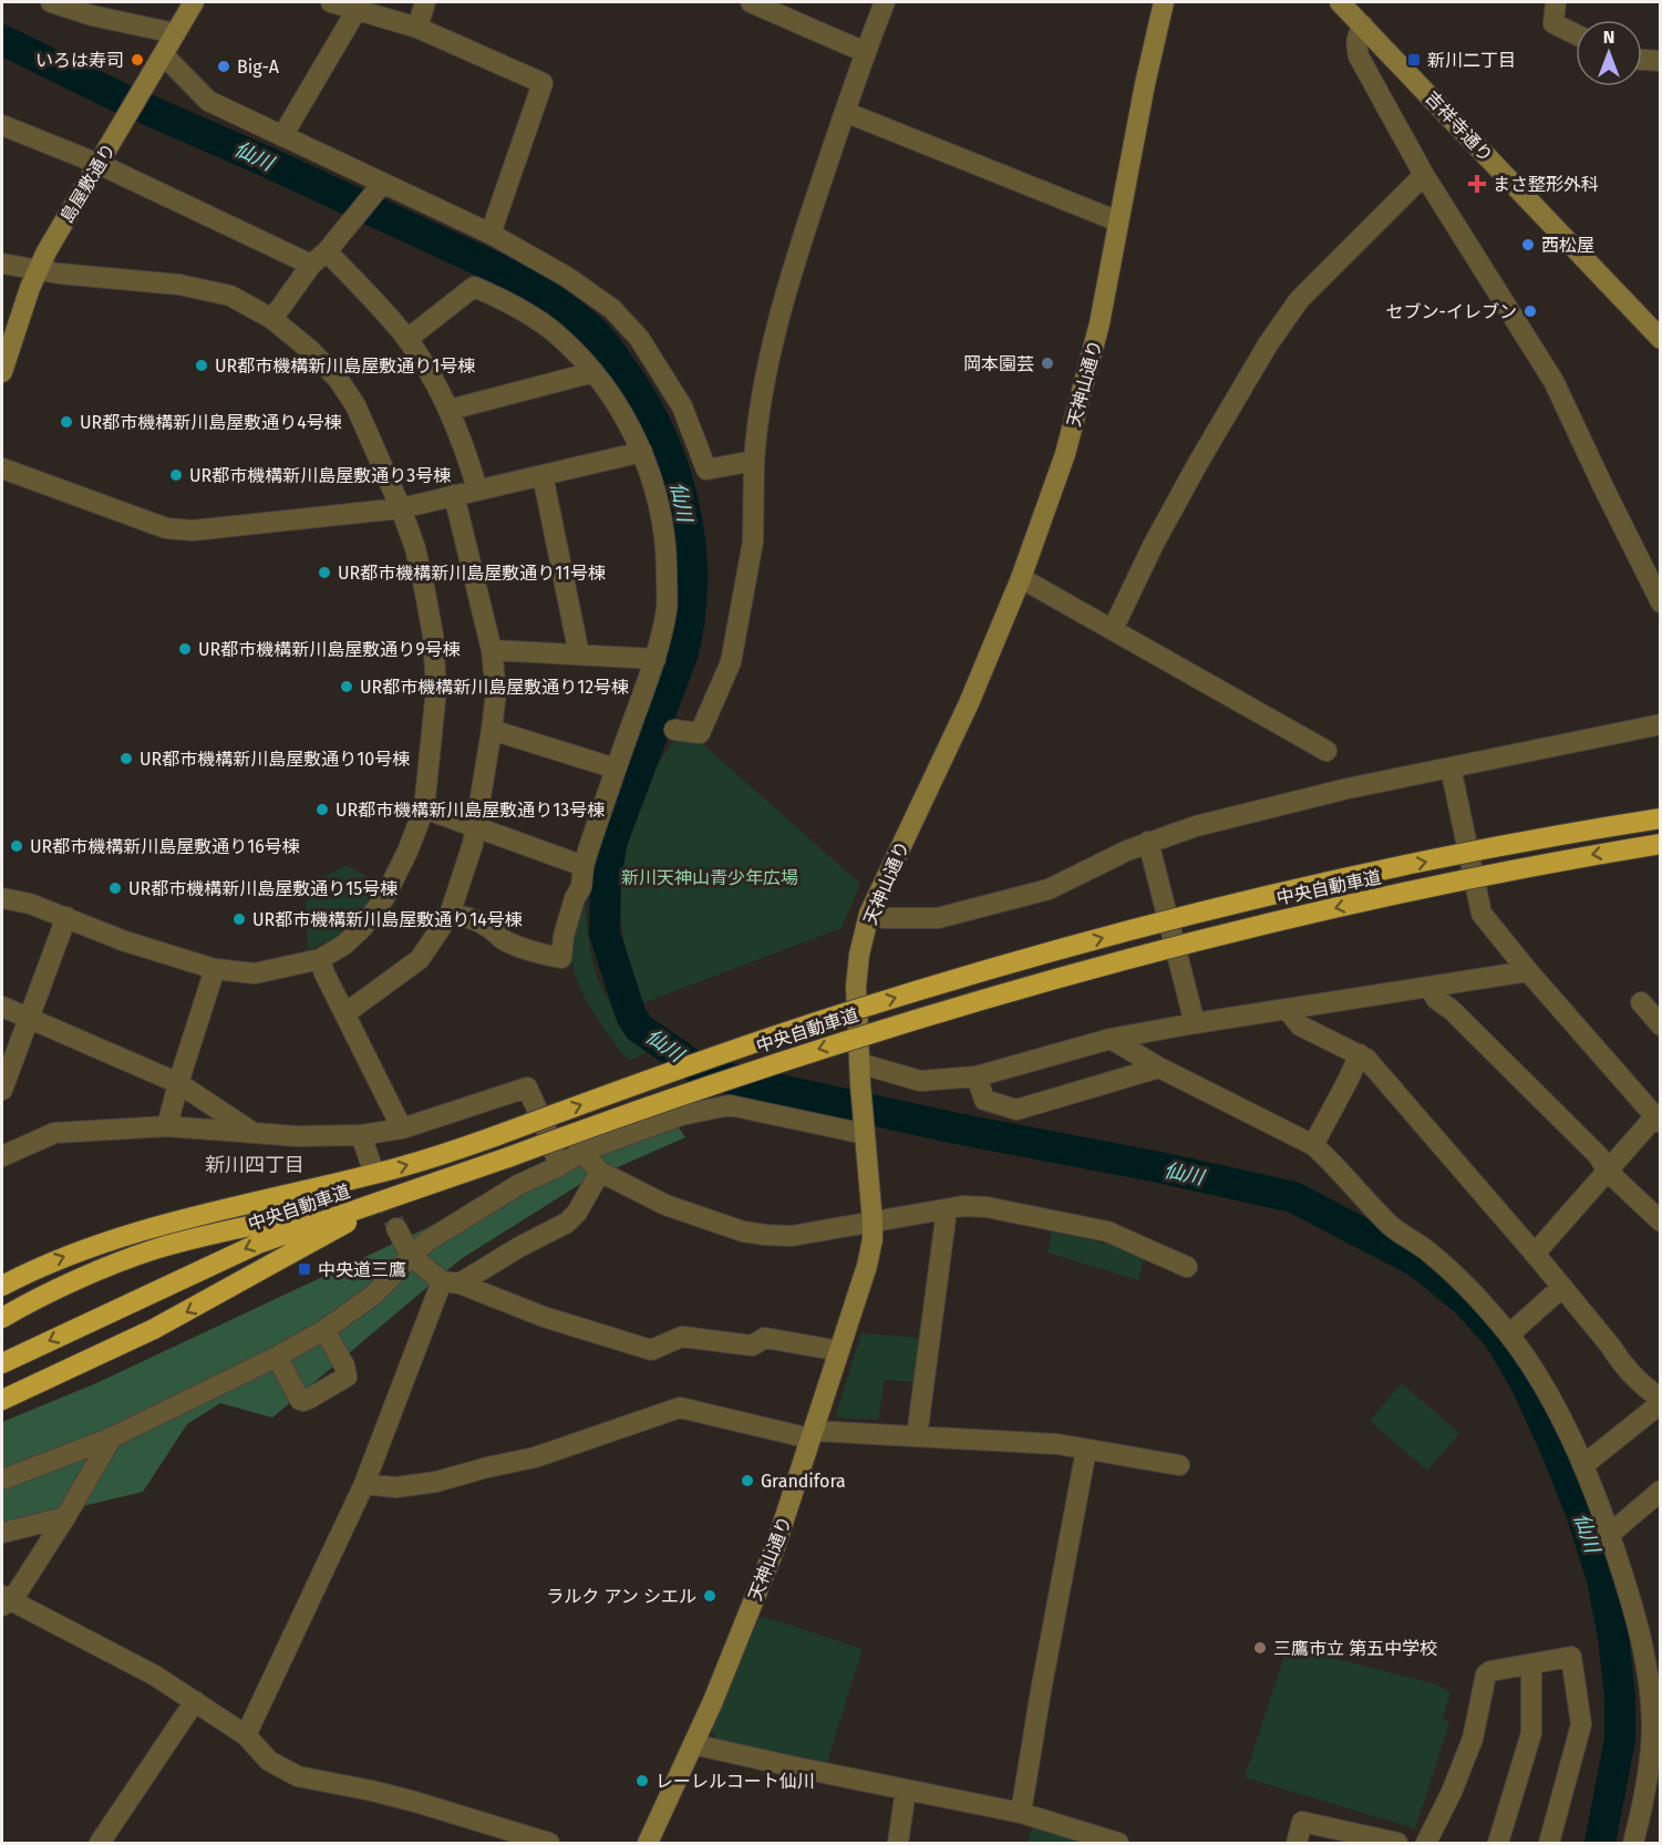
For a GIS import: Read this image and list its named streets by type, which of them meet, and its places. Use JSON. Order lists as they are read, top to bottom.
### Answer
{
  "streets": {
    "highway": ["中央自動車道"],
    "street": ["吉祥寺通り", "島屋敷通り", "天神山通り"]
  },
  "districts": ["新川四丁目"],
  "water": ["仙川"],
  "parks": ["新川天神山青少年広場"],
  "places": {
    "other": [
      "いろは寿司",
      "Big-A",
      "西松屋",
      "セブン-イレブン",
      "岡本園芸",
      "UR都市機構新川島屋敷通り1号棟",
      "UR都市機構新川島屋敷通り4号棟",
      "UR都市機構新川島屋敷通り3号棟",
      "UR都市機構新川島屋敷通り11号棟",
      "UR都市機構新川島屋敷通り9号棟",
      "UR都市機構新川島屋敷通り12号棟",
      "UR都市機構新川島屋敷通り10号棟",
      "UR都市機構新川島屋敷通り13号棟",
      "UR都市機構新川島屋敷通り16号棟",
      "UR都市機構新川島屋敷通り15号棟",
      "UR都市機構新川島屋敷通り14号棟",
      "Grandifora",
      "ラルク アン シエル",
      "三鷹市立 第五中学校",
      "レーレルコート仙川"
    ],
    "transit": ["新川二丁目", "中央道三鷹"],
    "health": ["まさ整形外科"]
  },
  "north": "top"
}
